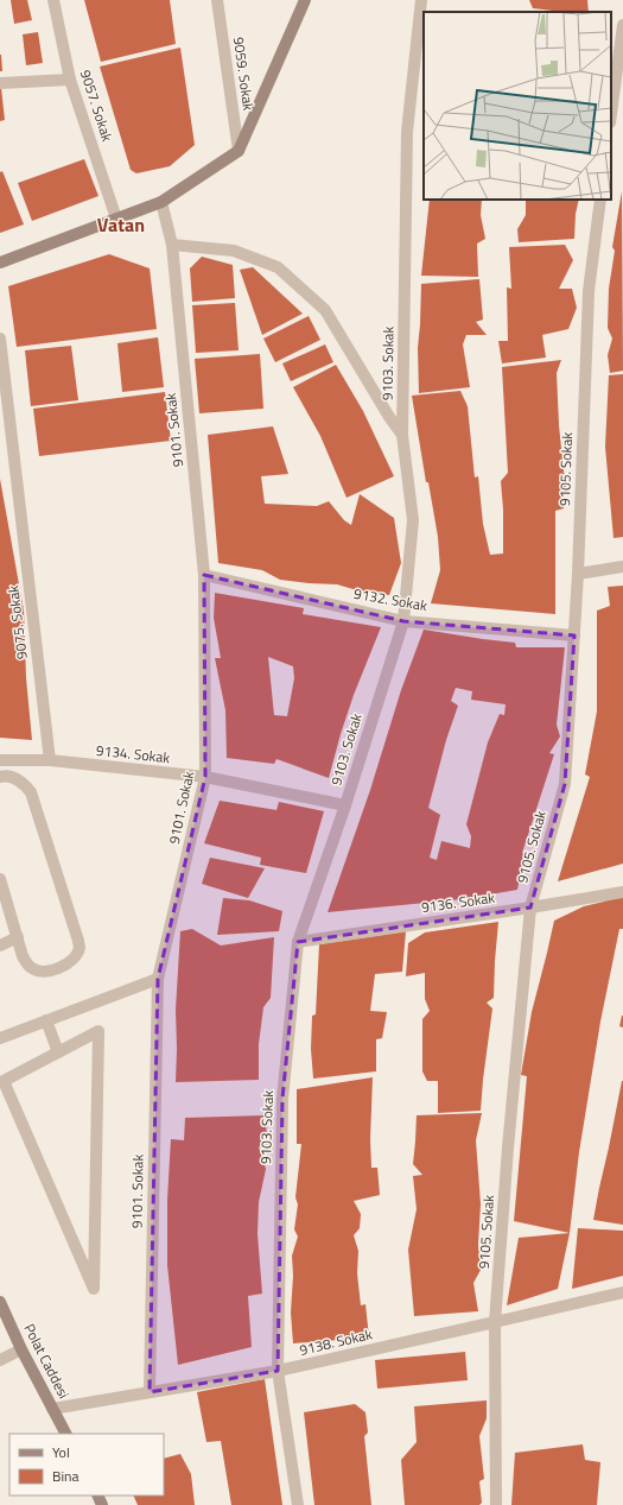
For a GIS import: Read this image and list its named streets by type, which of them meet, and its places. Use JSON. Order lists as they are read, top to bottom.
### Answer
{
  "streets": {
    "main road": ["Polat Caddesi"],
    "street": [
      "9059. Sokak",
      "9057. Sokak",
      "9103. Sokak",
      "9101. Sokak",
      "9105. Sokak",
      "9132. Sokak",
      "9075. Sokak",
      "9134. Sokak",
      "9136. Sokak",
      "9138. Sokak"
    ]
  },
  "crossings": [
    ["9103. Sokak", "9132. Sokak"],
    ["9103. Sokak", "9134. Sokak"],
    ["9103. Sokak", "9136. Sokak"],
    ["9103. Sokak", "9138. Sokak"],
    ["9101. Sokak", "9132. Sokak"],
    ["9101. Sokak", "9134. Sokak"],
    ["9101. Sokak", "9138. Sokak"],
    ["9105. Sokak", "9132. Sokak"],
    ["9105. Sokak", "9136. Sokak"],
    ["9105. Sokak", "9138. Sokak"],
    ["9075. Sokak", "9134. Sokak"],
    ["9138. Sokak", "Polat Caddesi"]
  ],
  "districts": ["Vatan"],
  "legend": ["Yol", "Bina"]
}
